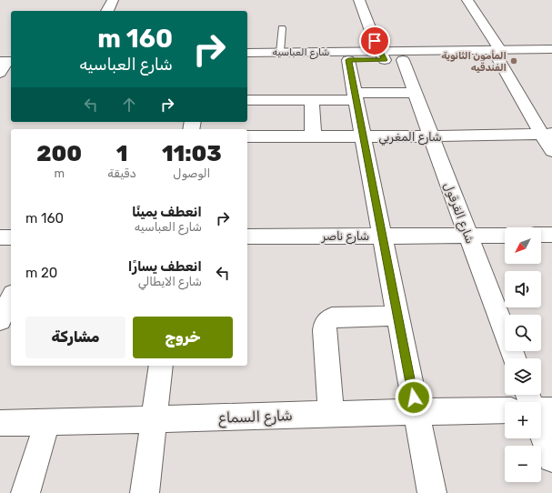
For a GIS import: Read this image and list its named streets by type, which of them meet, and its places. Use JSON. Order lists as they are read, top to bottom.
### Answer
{
  "streets": {
    "street": [
      "شارع العباسيه",
      "شارع المغربي",
      "شارع القرقول",
      "شارع ناصر",
      "شارع السماع"
    ]
  },
  "crossings": [
    ["شارع العباسيه", "شارع القرقول"],
    ["شارع المغربي", "شارع القرقول"],
    ["شارع القرقول", "شارع ناصر"]
  ],
  "places": ["المأمون الثانوية الفندقيه"],
  "north": "bottom left",
  "page": {
    "turn": ["160 m", "شارع العباسيه"],
    "eta": [
      "11:03",
      "الوصول",
      "1",
      "دقيقة",
      "200",
      "m"
    ],
    "list": [
      {
        "name": "انعطف يمينًا",
        "note": "شارع العباسيه",
        "value": "160 m"
      },
      {
        "name": "انعطف يسارًا",
        "note": "شارع الايطالي",
        "value": "20 m"
      }
    ],
    "map_buttons": ["+", "−"],
    "buttons": ["خروج", "مشاركة"]
  }
}
